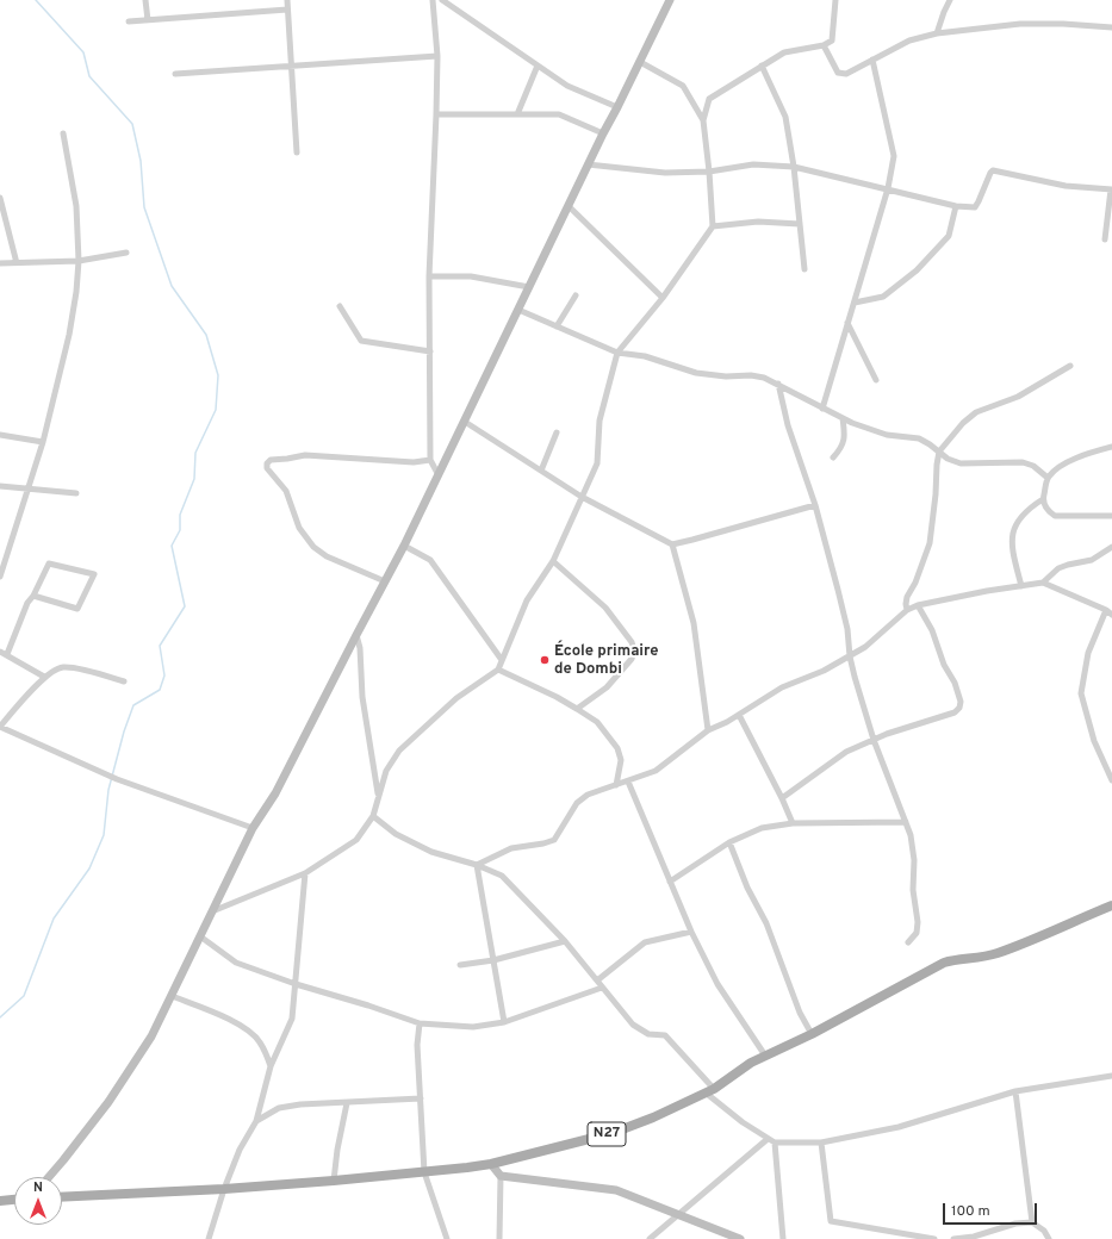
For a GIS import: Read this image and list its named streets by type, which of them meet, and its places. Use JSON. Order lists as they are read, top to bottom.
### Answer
{
  "streets": {
    "main road": ["N27"]
  },
  "places": ["École primaire de Dombi"],
  "scale_bar": "100 m",
  "north": "top"
}
